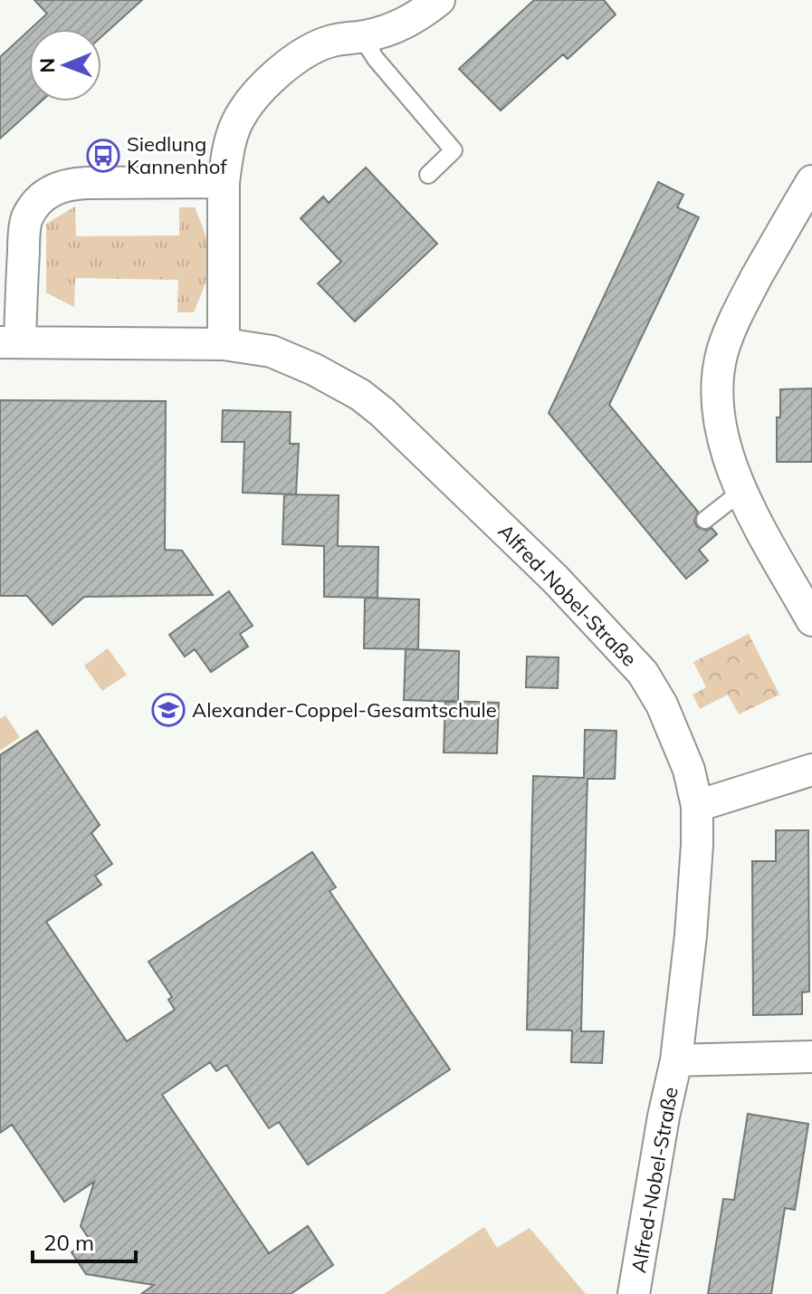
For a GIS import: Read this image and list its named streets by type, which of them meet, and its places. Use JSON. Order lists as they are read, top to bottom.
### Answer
{
  "streets": {
    "street": ["Alfred-Nobel-Straße"]
  },
  "places": {
    "bus stop": ["Siedlung Kannenhof"],
    "school or university": ["Alexander-Coppel-Gesamtschule"]
  },
  "scale_bar": "20 m",
  "north": "left"
}
